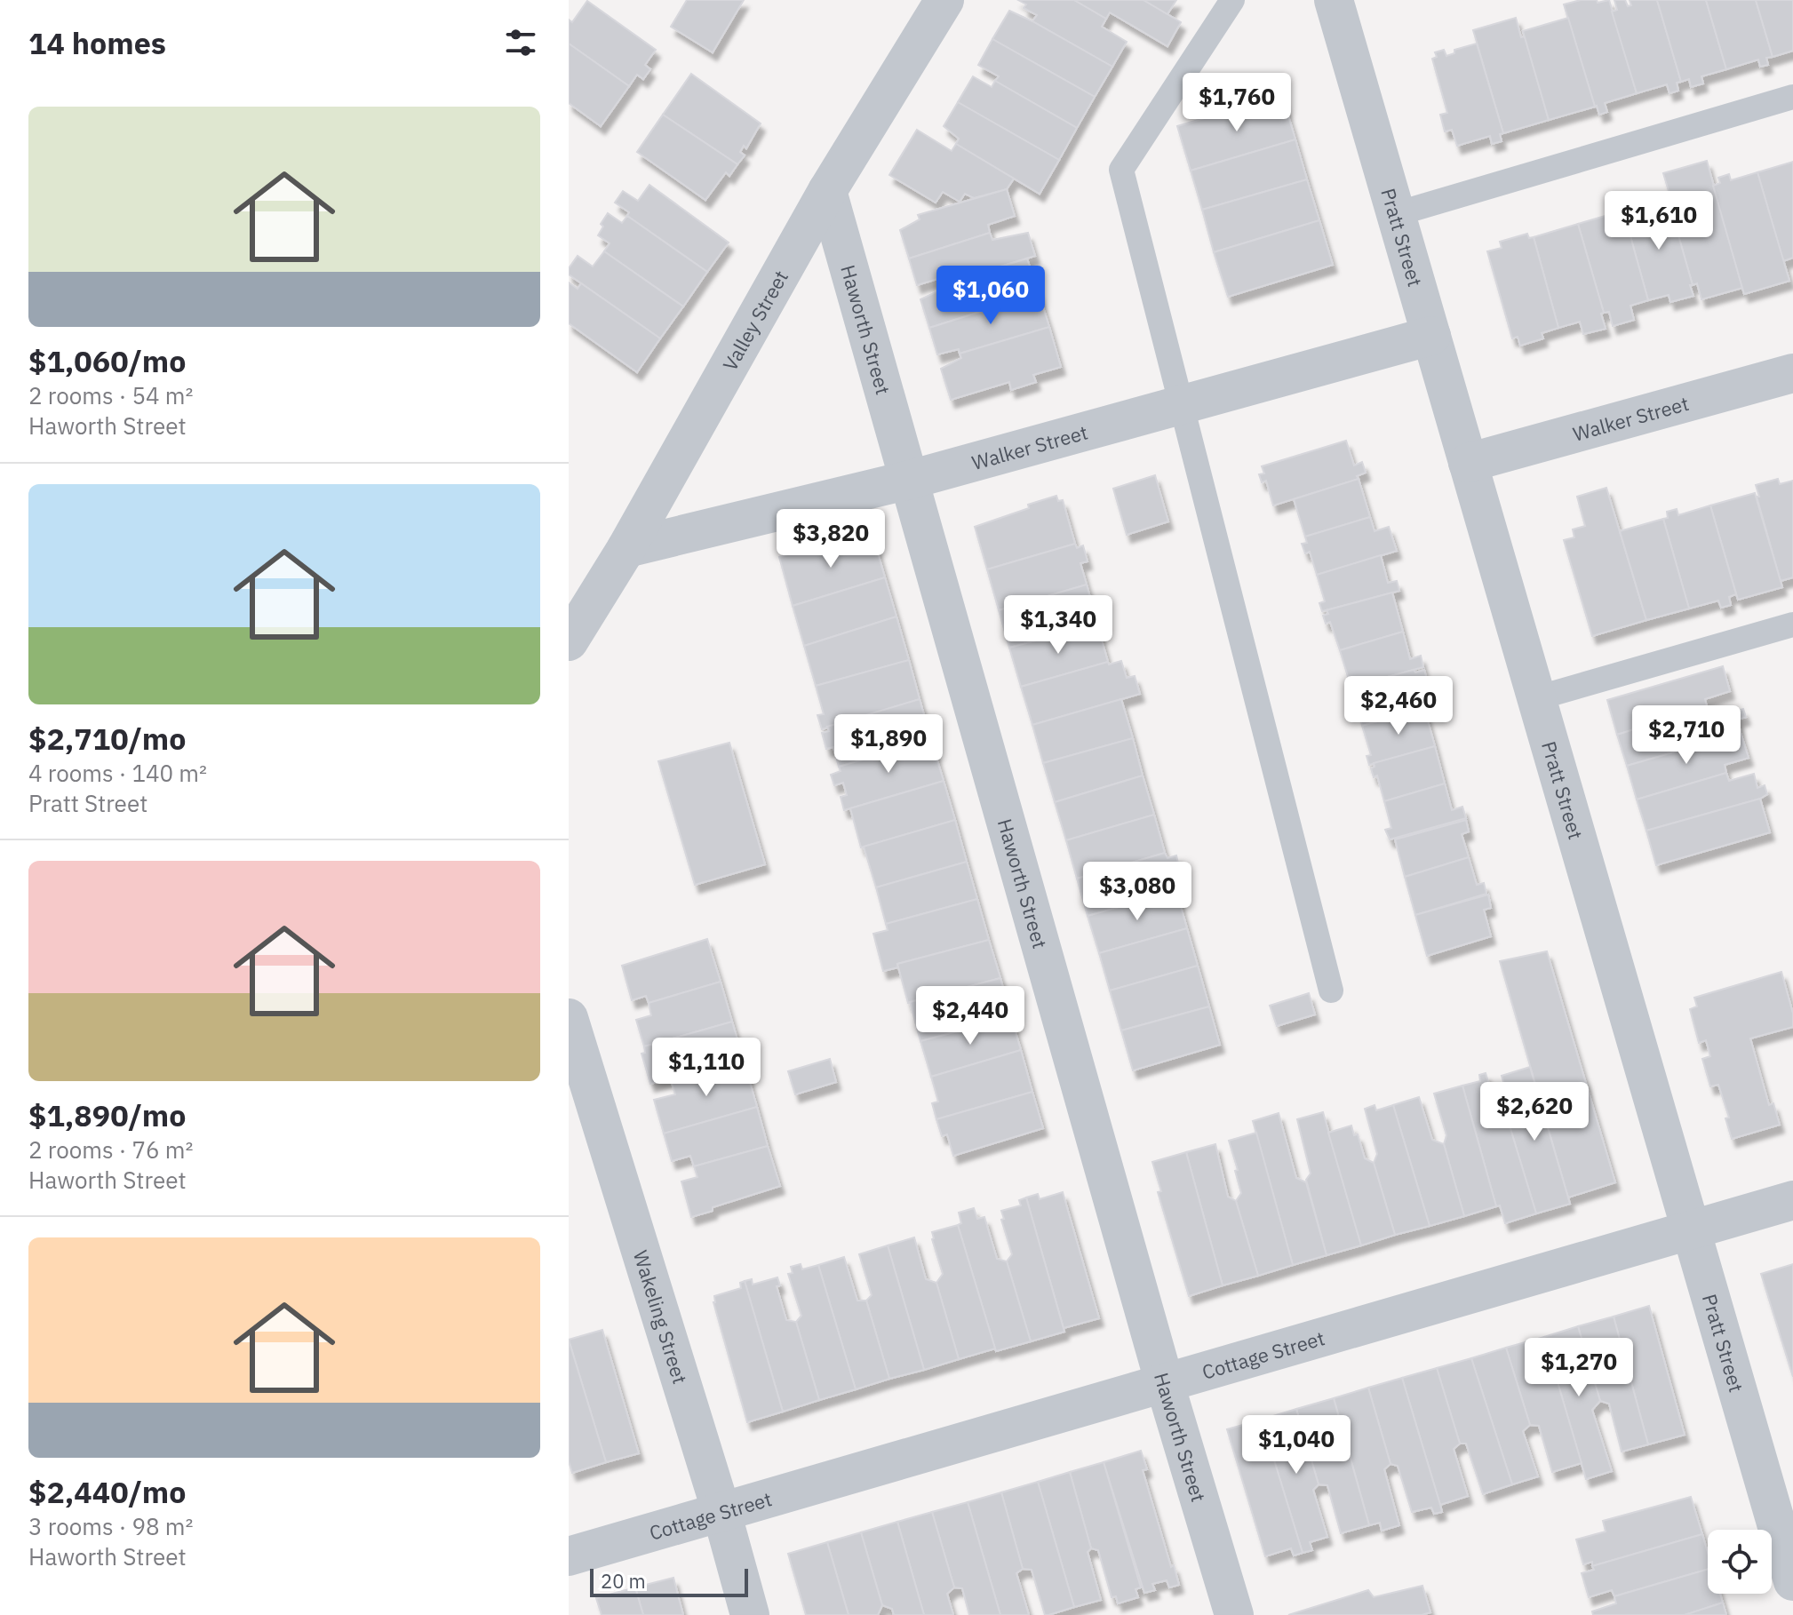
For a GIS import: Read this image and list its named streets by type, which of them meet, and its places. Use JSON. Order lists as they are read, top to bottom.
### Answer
{
  "streets": {
    "street": [
      "Pratt Street",
      "Valley Street",
      "Haworth Street",
      "Walker Street",
      "Wakeling Street",
      "Cottage Street"
    ]
  },
  "crossings": [
    ["Pratt Street", "Walker Street"],
    ["Pratt Street", "Cottage Street"],
    ["Valley Street", "Haworth Street"],
    ["Valley Street", "Walker Street"],
    ["Haworth Street", "Walker Street"],
    ["Haworth Street", "Cottage Street"],
    ["Wakeling Street", "Cottage Street"]
  ],
  "scale_bar": "20 m",
  "page": {
    "heading": "14 homes",
    "price": [
      "$1,760",
      "$1,610",
      "$1,060",
      "$3,820",
      "$1,340",
      "$2,460",
      "$2,710",
      "$1,890",
      "$3,080",
      "$2,440",
      "$1,110",
      "$2,620",
      "$1,270",
      "$1,040"
    ],
    "list": [
      {
        "name": "$1,060/mo",
        "note": "2 rooms · 54 m² · Haworth Street"
      },
      {
        "name": "$2,710/mo",
        "note": "4 rooms · 140 m² · Pratt Street"
      },
      {
        "name": "$1,890/mo",
        "note": "2 rooms · 76 m² · Haworth Street"
      },
      {
        "name": "$2,440/mo",
        "note": "3 rooms · 98 m² · Haworth Street"
      }
    ],
    "scale": "20 m"
  }
}
